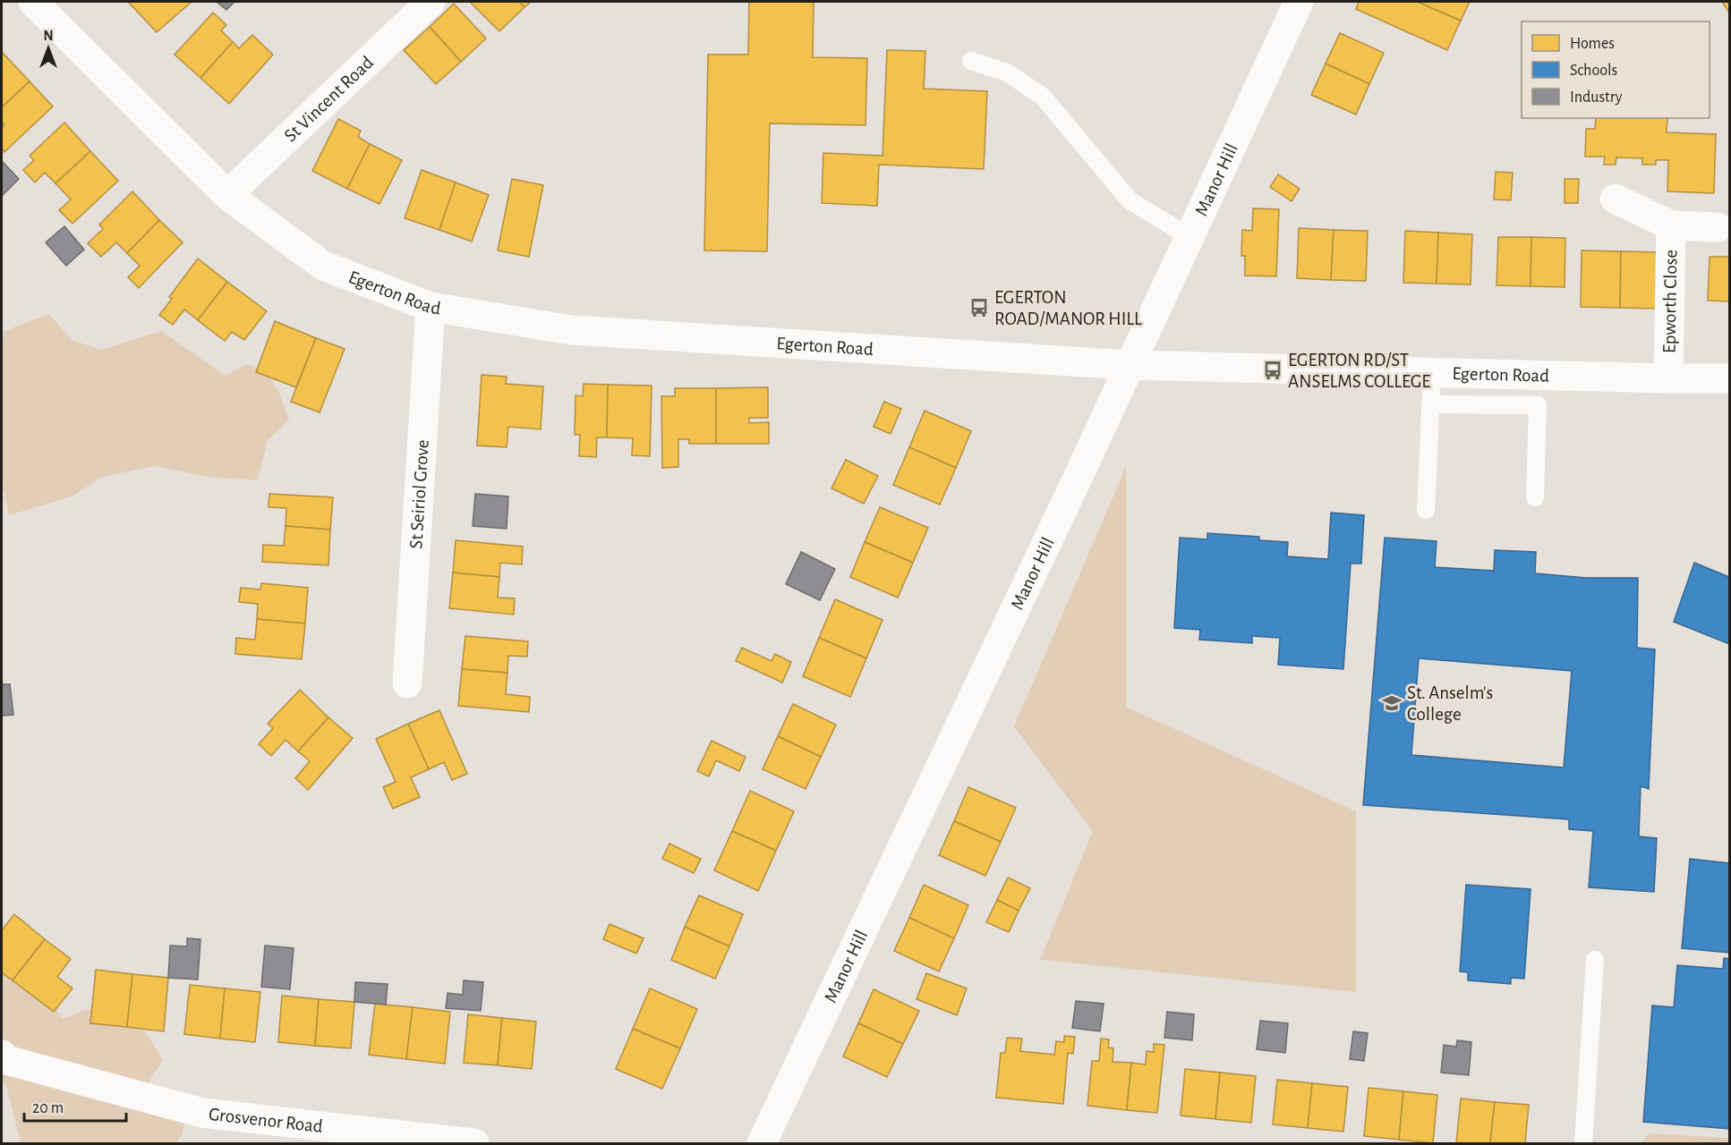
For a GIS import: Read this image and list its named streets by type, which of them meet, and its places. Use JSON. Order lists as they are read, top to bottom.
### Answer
{
  "streets": {
    "street": [
      "St Vincent Road",
      "Manor Hill",
      "Egerton Road",
      "Epworth Close",
      "St Seiriol Grove",
      "Grosvenor Road"
    ]
  },
  "crossings": [
    ["St Vincent Road", "Egerton Road"],
    ["Manor Hill", "Egerton Road"],
    ["Egerton Road", "Epworth Close"],
    ["Egerton Road", "St Seiriol Grove"]
  ],
  "places": {
    "bus stop": ["EGERTON ROAD/MANOR HILL", "EGERTON RD/ST ANSELMS COLLEGE"],
    "school or university": ["St. Anselm's College"]
  },
  "legend": ["Homes", "Schools", "Industry"],
  "scale_bar": "20 m",
  "north": "top"
}
